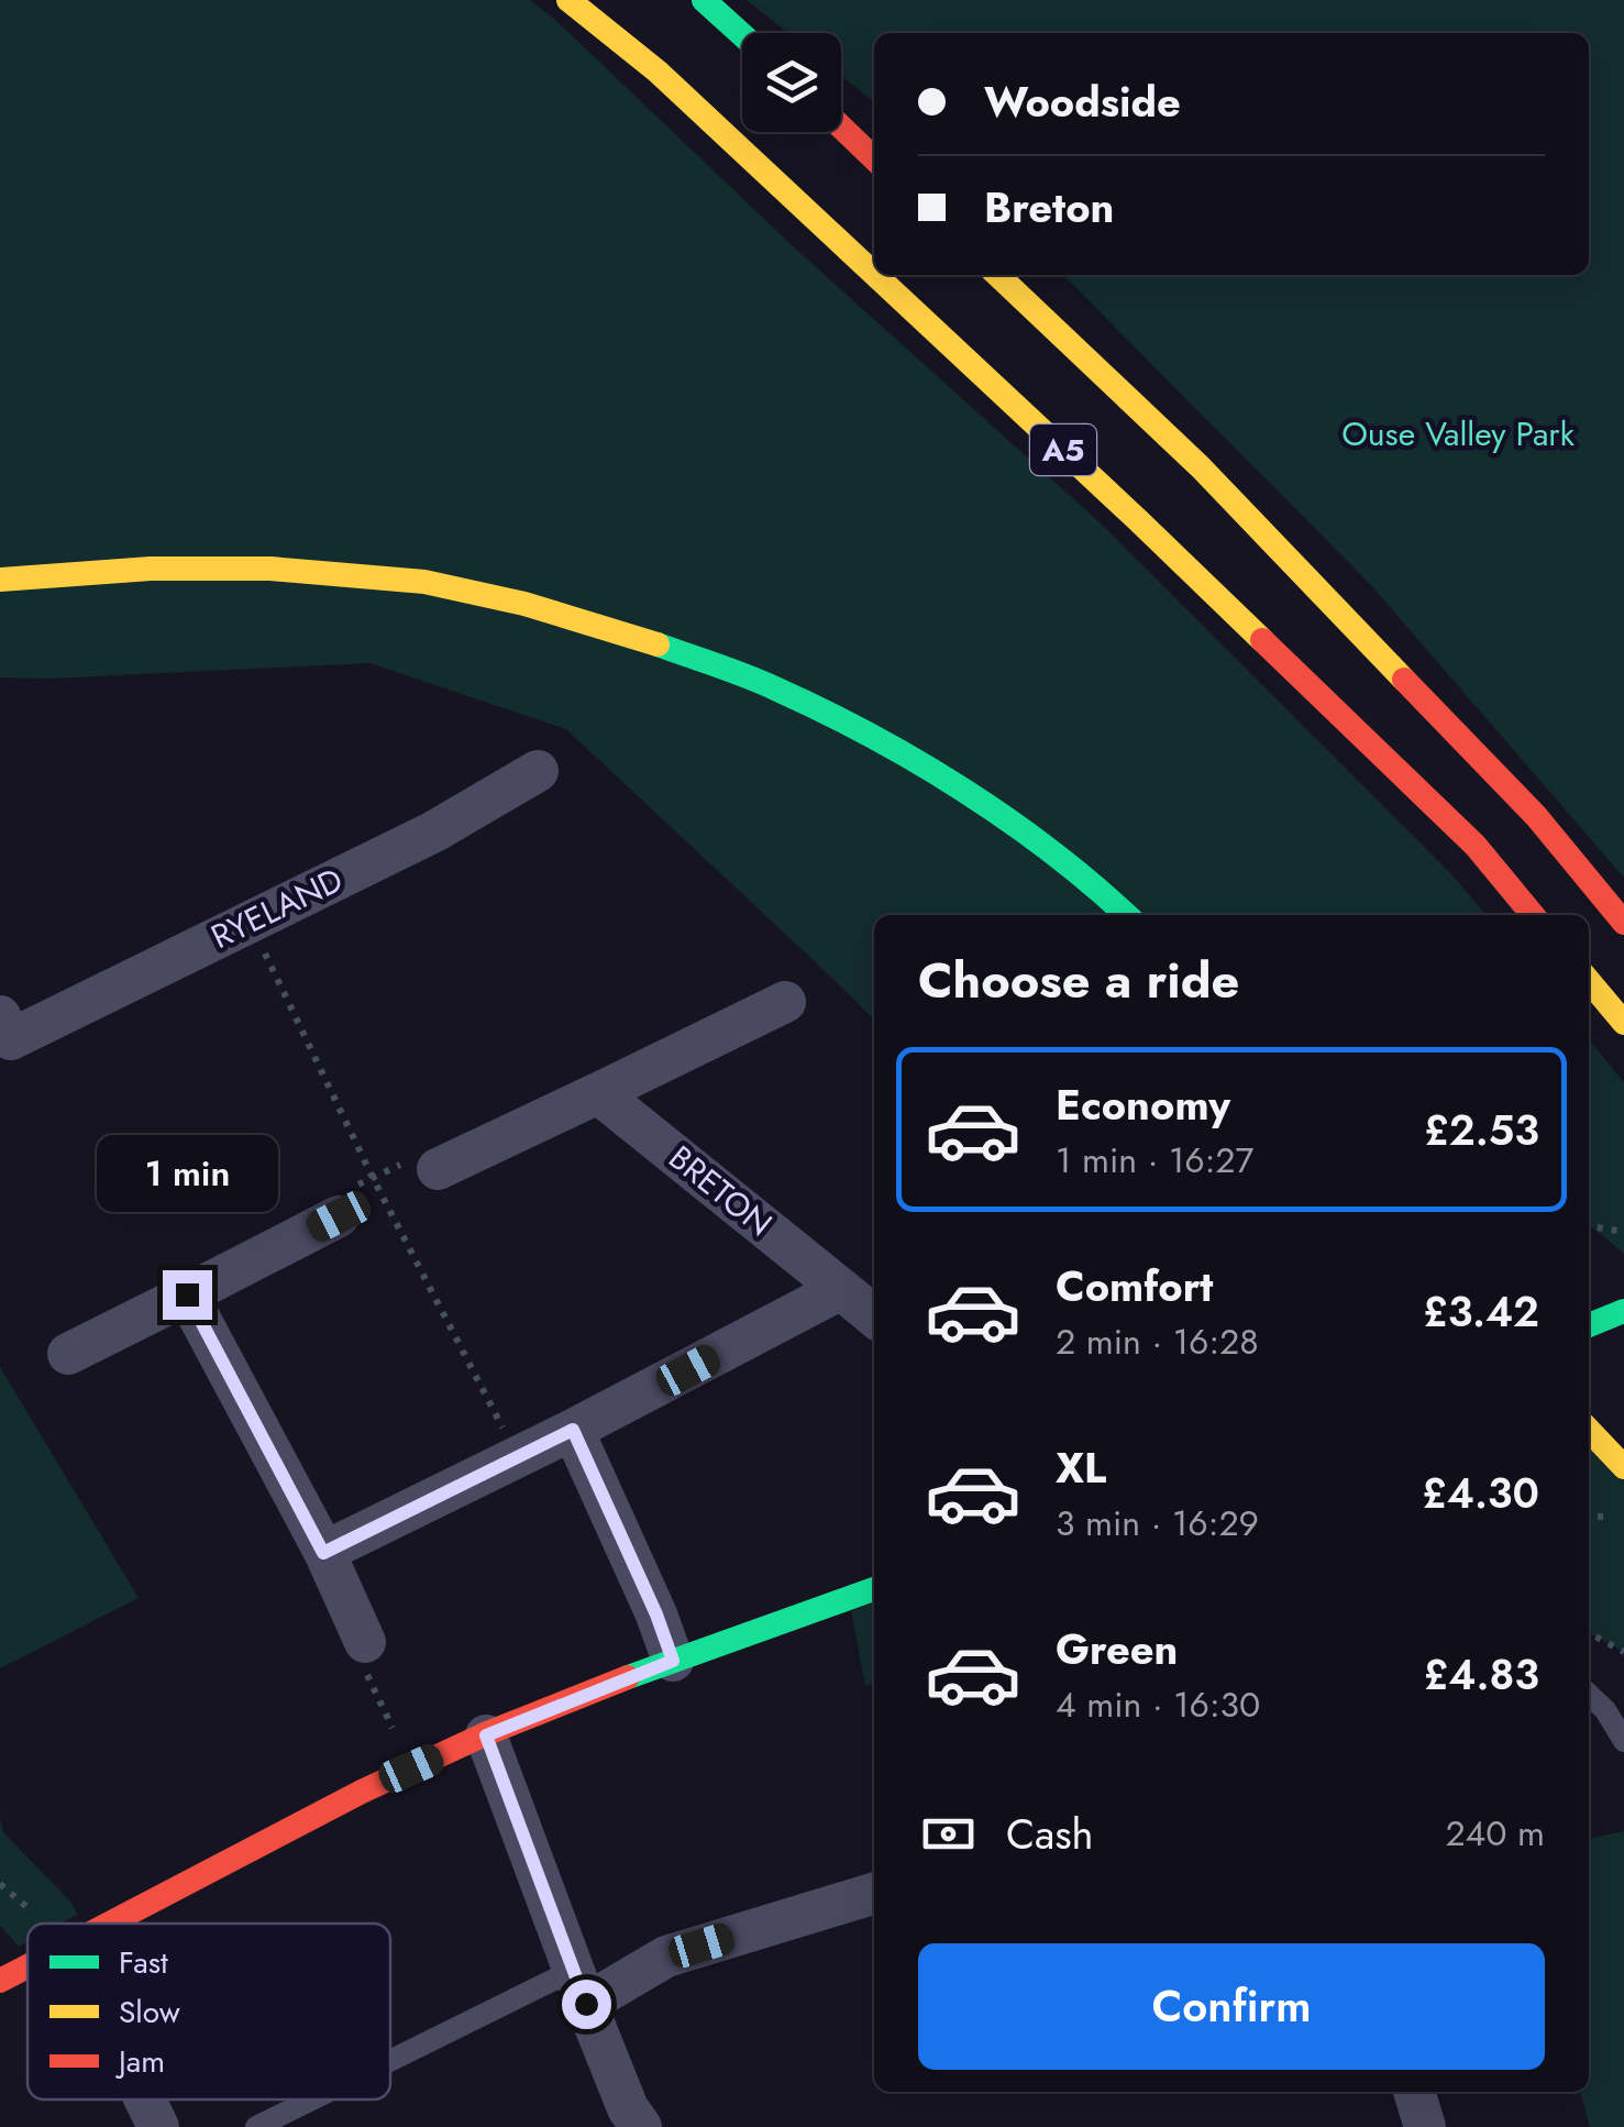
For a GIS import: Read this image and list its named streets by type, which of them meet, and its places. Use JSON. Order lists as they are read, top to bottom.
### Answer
{
  "streets": {
    "main road": ["A5"],
    "street": ["RYELAND", "BRETON"]
  },
  "parks": ["Ouse Valley Park"],
  "legend": ["Fast", "Slow", "Jam"],
  "page": {
    "banner": ["Woodside", "Breton"],
    "heading": "Choose a ride",
    "list": [
      {
        "name": "Economy",
        "note": "1 min · 16:27",
        "value": "£2.53"
      },
      {
        "name": "Comfort",
        "note": "2 min · 16:28",
        "value": "£3.42"
      },
      {
        "name": "XL",
        "note": "3 min · 16:29",
        "value": "£4.30"
      },
      {
        "name": "Green",
        "note": "4 min · 16:30",
        "value": "£4.83"
      }
    ],
    "bubble": "1 min",
    "pay": ["Cash", "240 m"],
    "buttons": "Confirm"
  }
}
